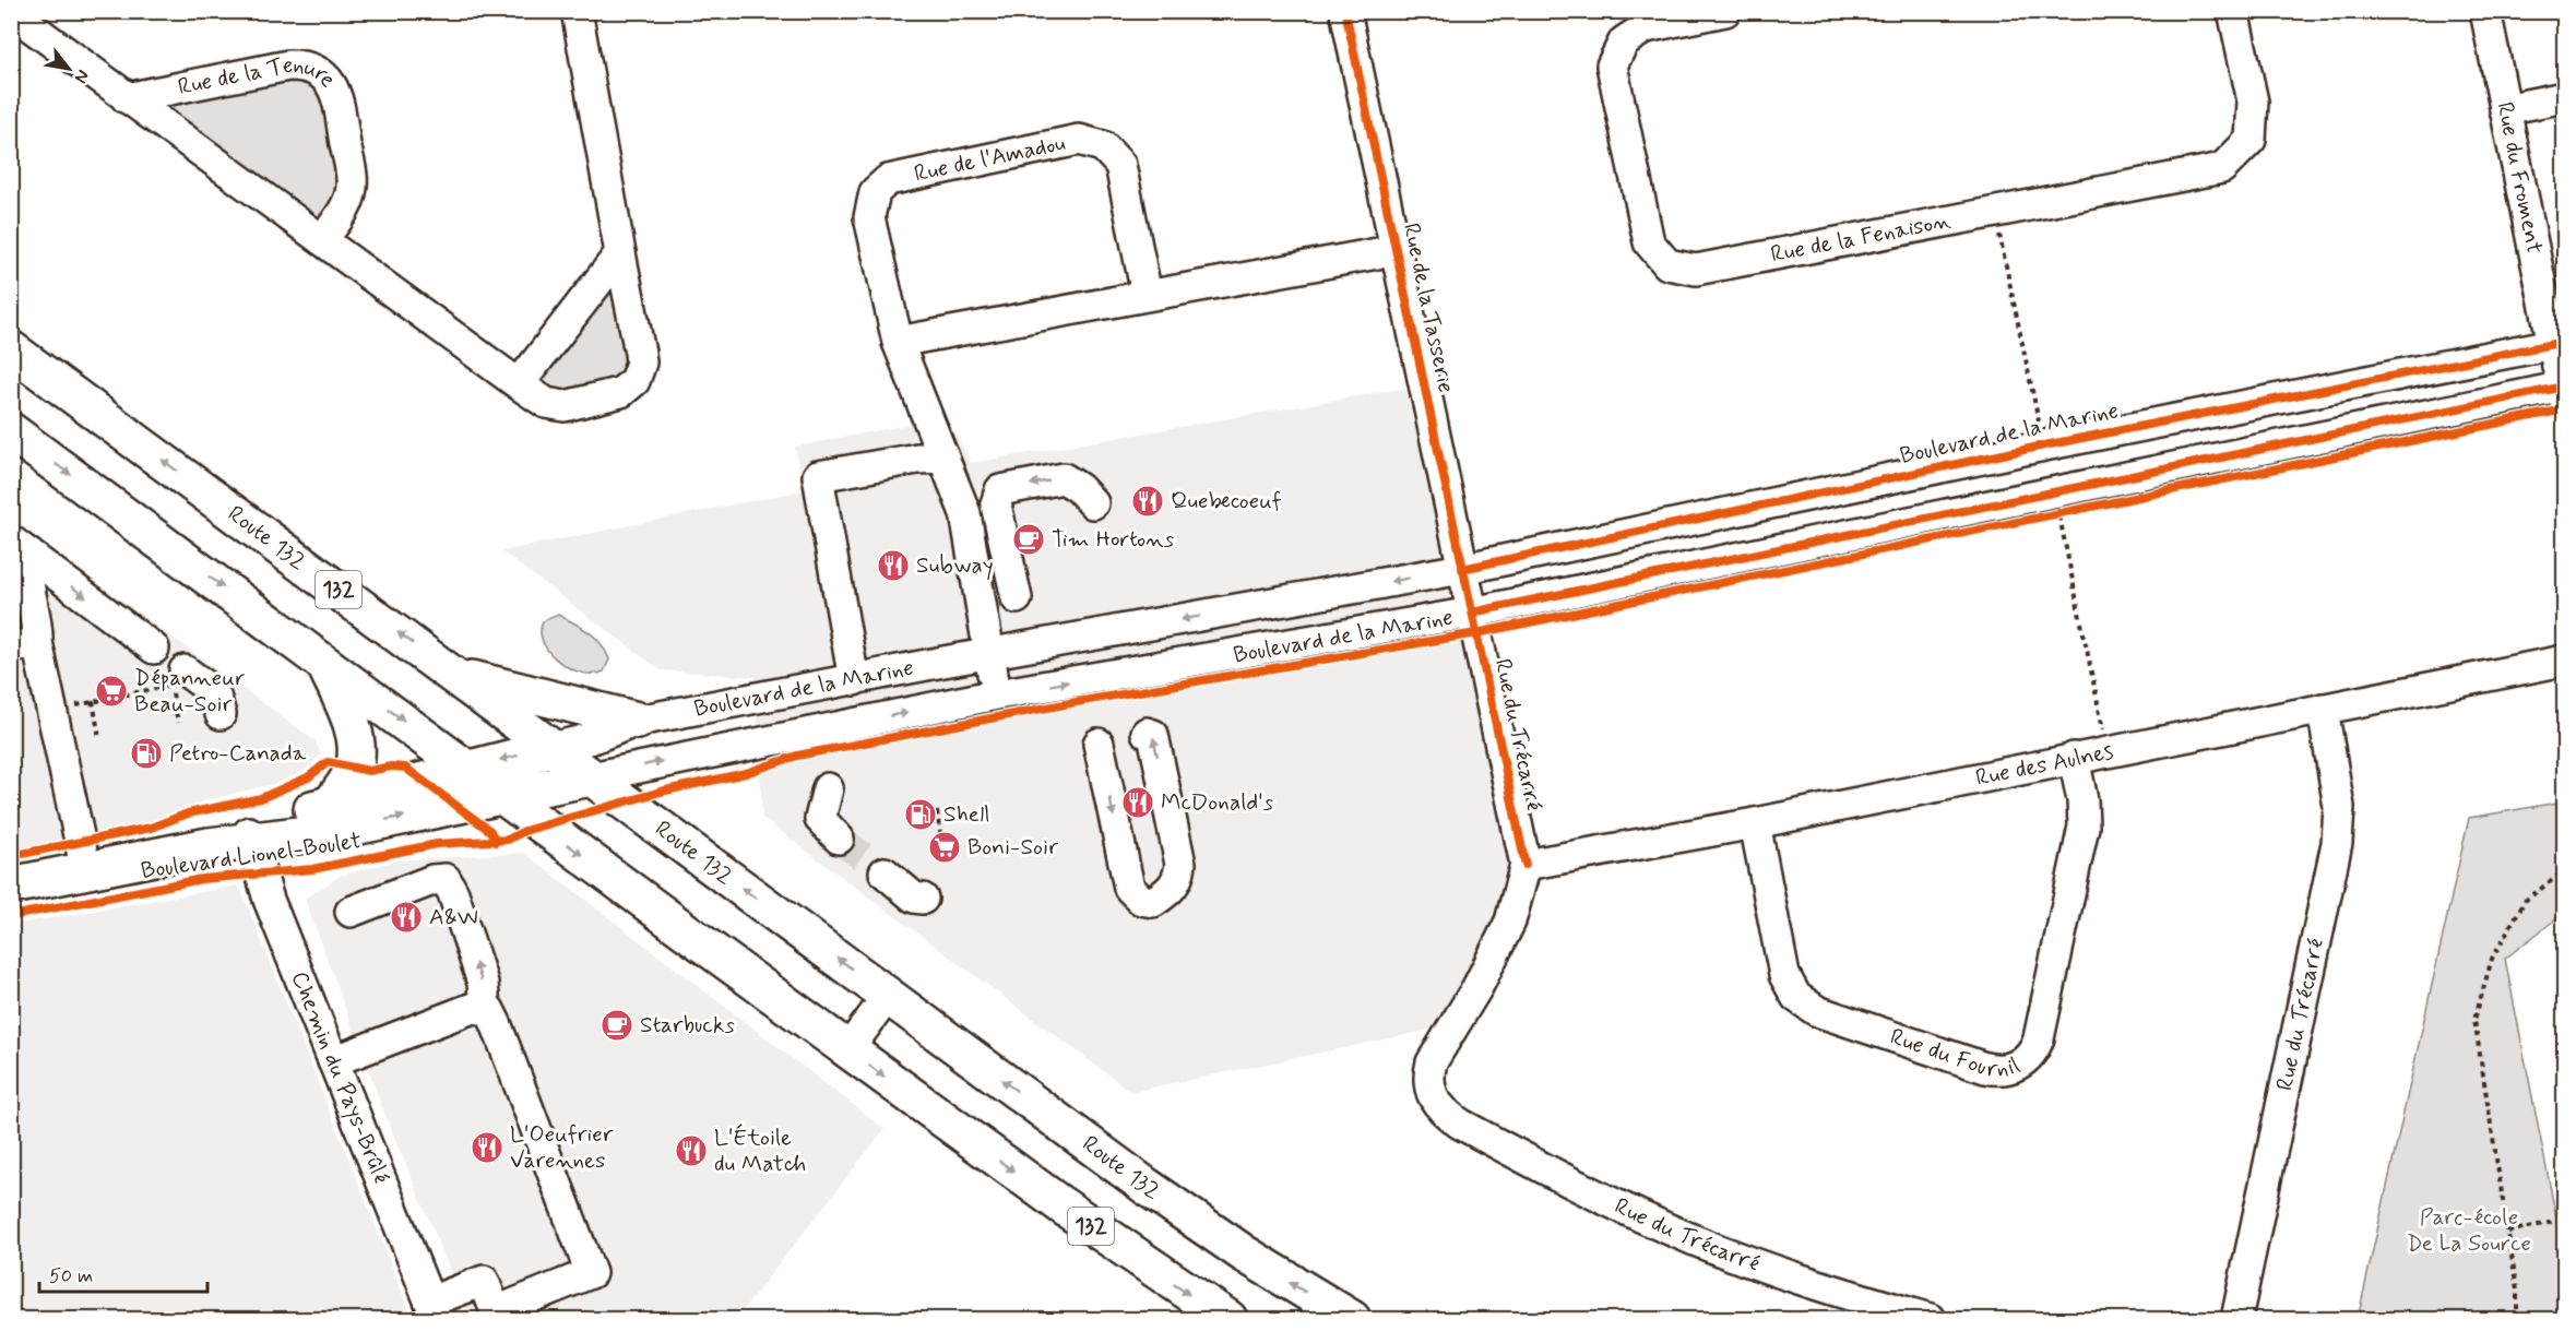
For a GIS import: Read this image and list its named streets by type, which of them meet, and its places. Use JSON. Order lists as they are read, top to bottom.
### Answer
{
  "streets": {
    "main road": ["Route 132", "132", "Boulevard Lionel-Boulet"],
    "street": [
      "Rue de la Tenure",
      "Rue de l'Amadou",
      "Rue du Froment",
      "Rue de la Fenaison",
      "Rue de la Tasserie",
      "Boulevard de la Marine",
      "Rue du Trécarré",
      "Rue des Aulnes",
      "Rue du Fournil",
      "Chemin du Pays-Brûlé"
    ]
  },
  "crossings": [
    ["Rue de l'Amadou", "Boulevard de la Marine"],
    ["Rue du Froment", "Boulevard de la Marine"],
    ["Rue de la Tasserie", "Boulevard de la Marine"],
    ["Rue de la Tasserie", "Rue du Trécarré"],
    ["Boulevard de la Marine", "Route 132"],
    ["Boulevard de la Marine", "Rue du Trécarré"],
    ["Boulevard de la Marine", "Boulevard Lionel-Boulet"],
    ["Route 132", "Boulevard Lionel-Boulet"],
    ["132", "Boulevard Lionel-Boulet"],
    ["Rue du Trécarré", "Rue des Aulnes"],
    ["Rue des Aulnes", "Rue du Fournil"],
    ["Boulevard Lionel-Boulet", "Chemin du Pays-Brûlé"]
  ],
  "parks": ["Parc-école De La Source"],
  "places": {
    "restaurant": [
      "Quebecoeuf",
      "Subway",
      "McDonald's",
      "A&W",
      "L'Oeufrier Varennes",
      "L'Étoile du Match"
    ],
    "cafe": ["Tim Hortons", "Starbucks"],
    "supermarket": ["Dépanneur Beau-Soir", "Boni-Soir"],
    "fuel station": ["Petro-Canada", "Shell"]
  },
  "scale_bar": "50 m",
  "north": "bottom right"
}
